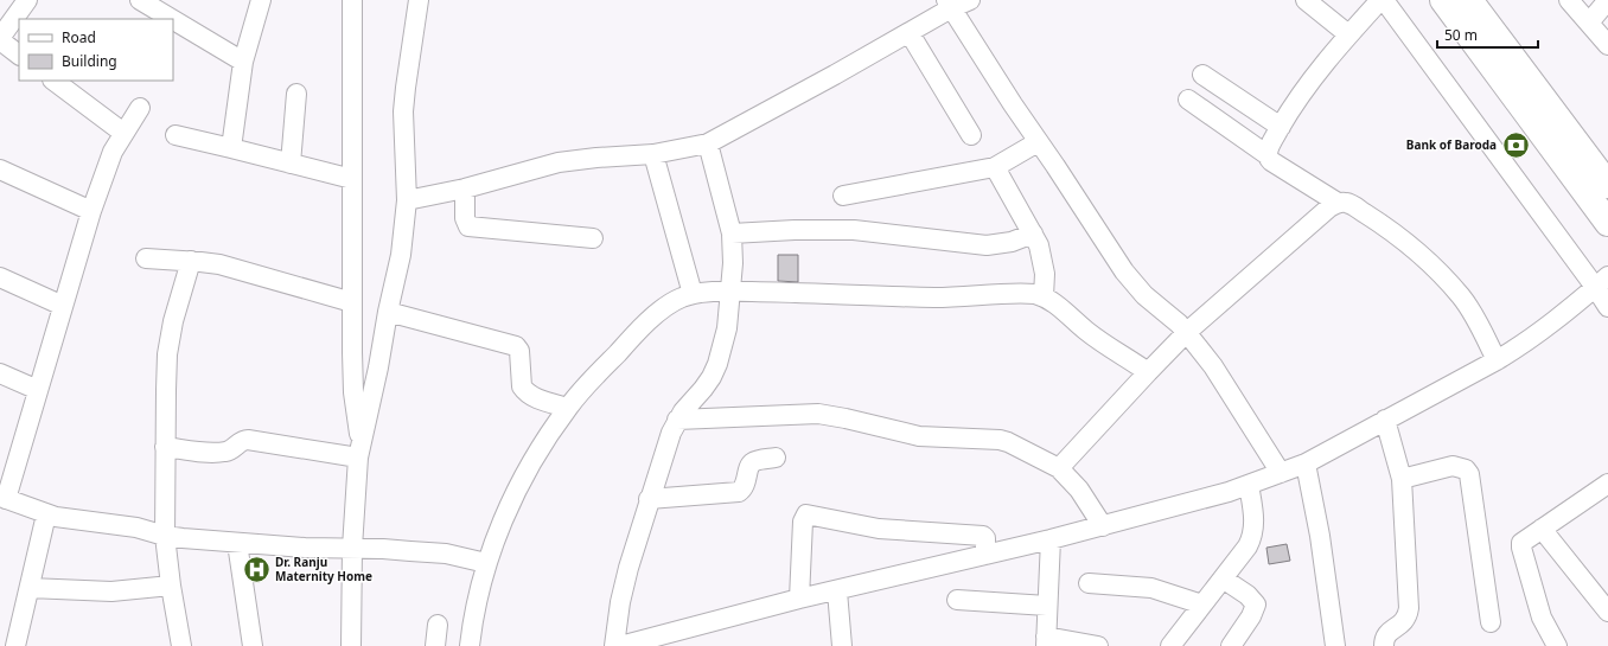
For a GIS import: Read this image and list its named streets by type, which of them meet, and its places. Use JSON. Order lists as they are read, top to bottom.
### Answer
{
  "places": {
    "bank": ["Bank of Baroda"],
    "hospital": ["Dr. Ranju Maternity Home"]
  },
  "legend": ["Road", "Building"],
  "scale_bar": "50 m"
}
